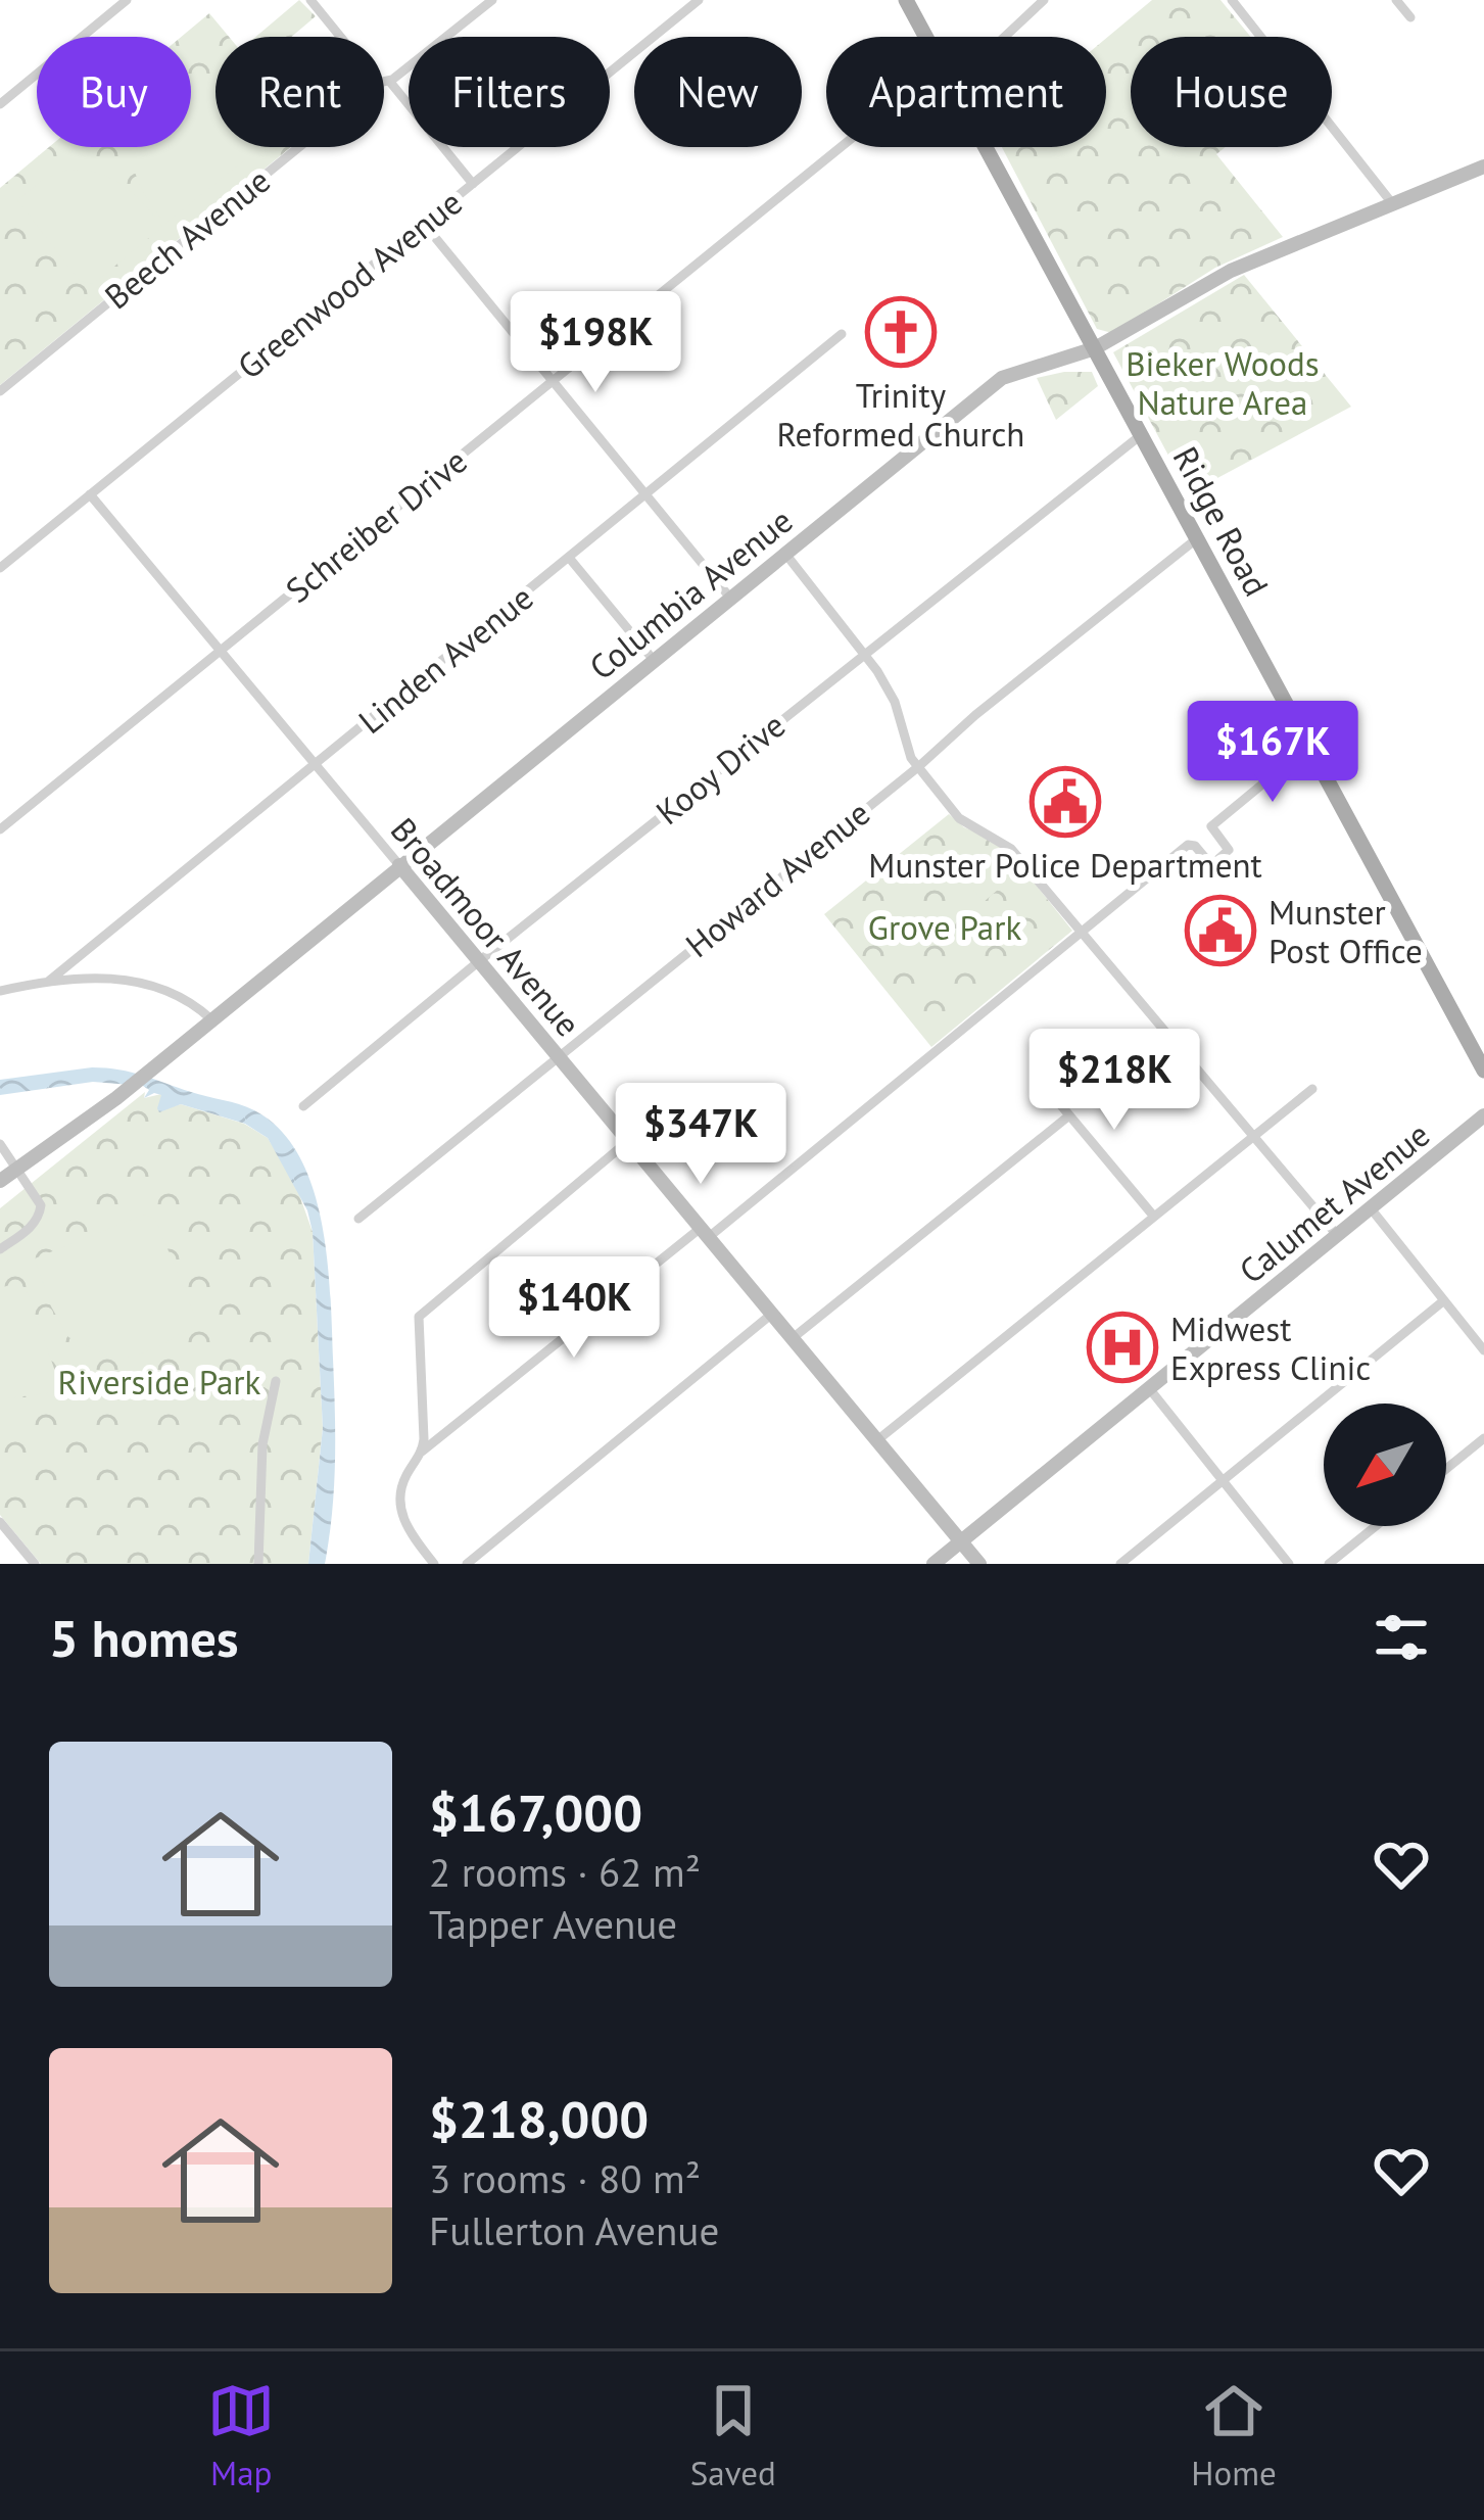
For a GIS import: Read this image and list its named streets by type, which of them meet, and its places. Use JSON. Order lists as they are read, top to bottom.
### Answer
{
  "streets": {
    "main road": ["Ridge Road"],
    "street": [
      "Beech Avenue",
      "Greenwood Avenue",
      "Schreiber Drive",
      "Columbia Avenue",
      "Linden Avenue",
      "Kooy Drive",
      "Howard Avenue",
      "Broadmoor Avenue",
      "Calumet Avenue"
    ]
  },
  "crossings": [
    ["Greenwood Avenue", "Broadmoor Avenue"],
    ["Ridge Road", "Columbia Avenue"],
    ["Ridge Road", "Kooy Drive"],
    ["Ridge Road", "Howard Avenue"],
    ["Schreiber Drive", "Broadmoor Avenue"],
    ["Columbia Avenue", "Broadmoor Avenue"],
    ["Linden Avenue", "Broadmoor Avenue"],
    ["Kooy Drive", "Broadmoor Avenue"],
    ["Howard Avenue", "Broadmoor Avenue"],
    ["Broadmoor Avenue", "Calumet Avenue"]
  ],
  "parks": ["Bieker Woods Nature Area", "Grove Park", "Riverside Park"],
  "places": {
    "church": ["Trinity Reformed Church"],
    "public building": ["Munster Police Department", "Munster Post Office"],
    "hospital": ["Midwest Express Clinic"]
  },
  "north": "bottom left",
  "page": {
    "chip": [
      "Buy",
      "Rent",
      "Filters",
      "New",
      "Apartment",
      "House"
    ],
    "price": [
      "$198K",
      "$167K",
      "$218K",
      "$347K",
      "$140K"
    ],
    "heading": "5 homes",
    "list": [
      {
        "name": "$167,000",
        "note": "2 rooms · 62 m² · Tapper Avenue"
      },
      {
        "name": "$218,000",
        "note": "3 rooms · 80 m² · Fullerton Avenue"
      }
    ],
    "tabs": ["Map", "Saved", "Home"]
  }
}
